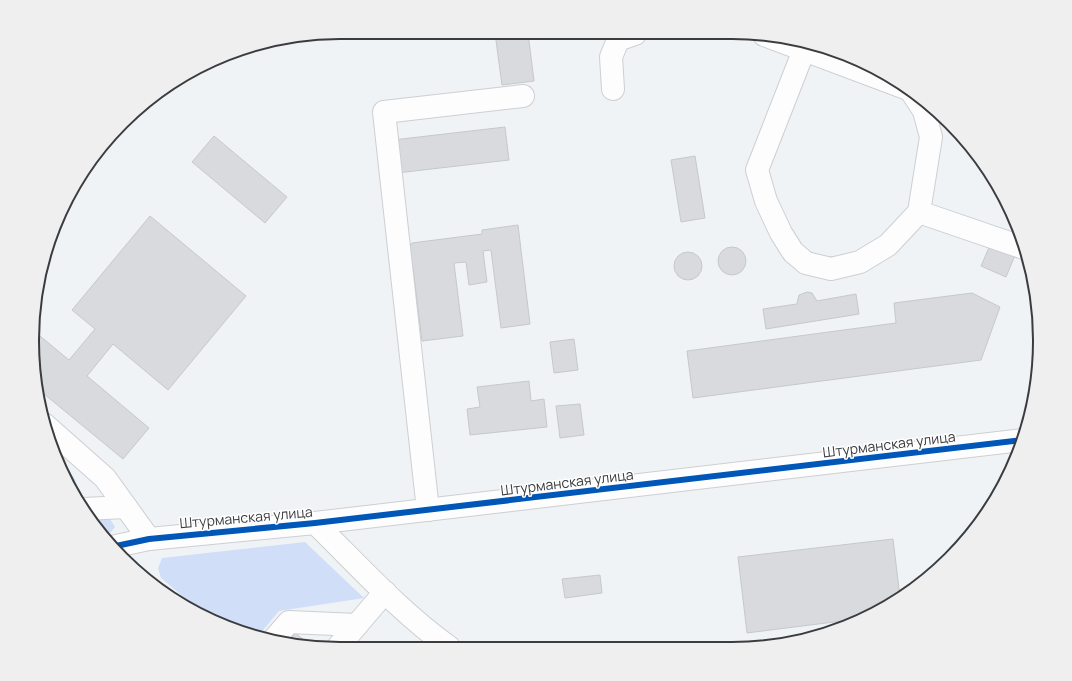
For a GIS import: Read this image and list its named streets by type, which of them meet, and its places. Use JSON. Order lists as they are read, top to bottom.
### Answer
{
  "streets": {
    "street": ["Штурманская улица"]
  }
}
